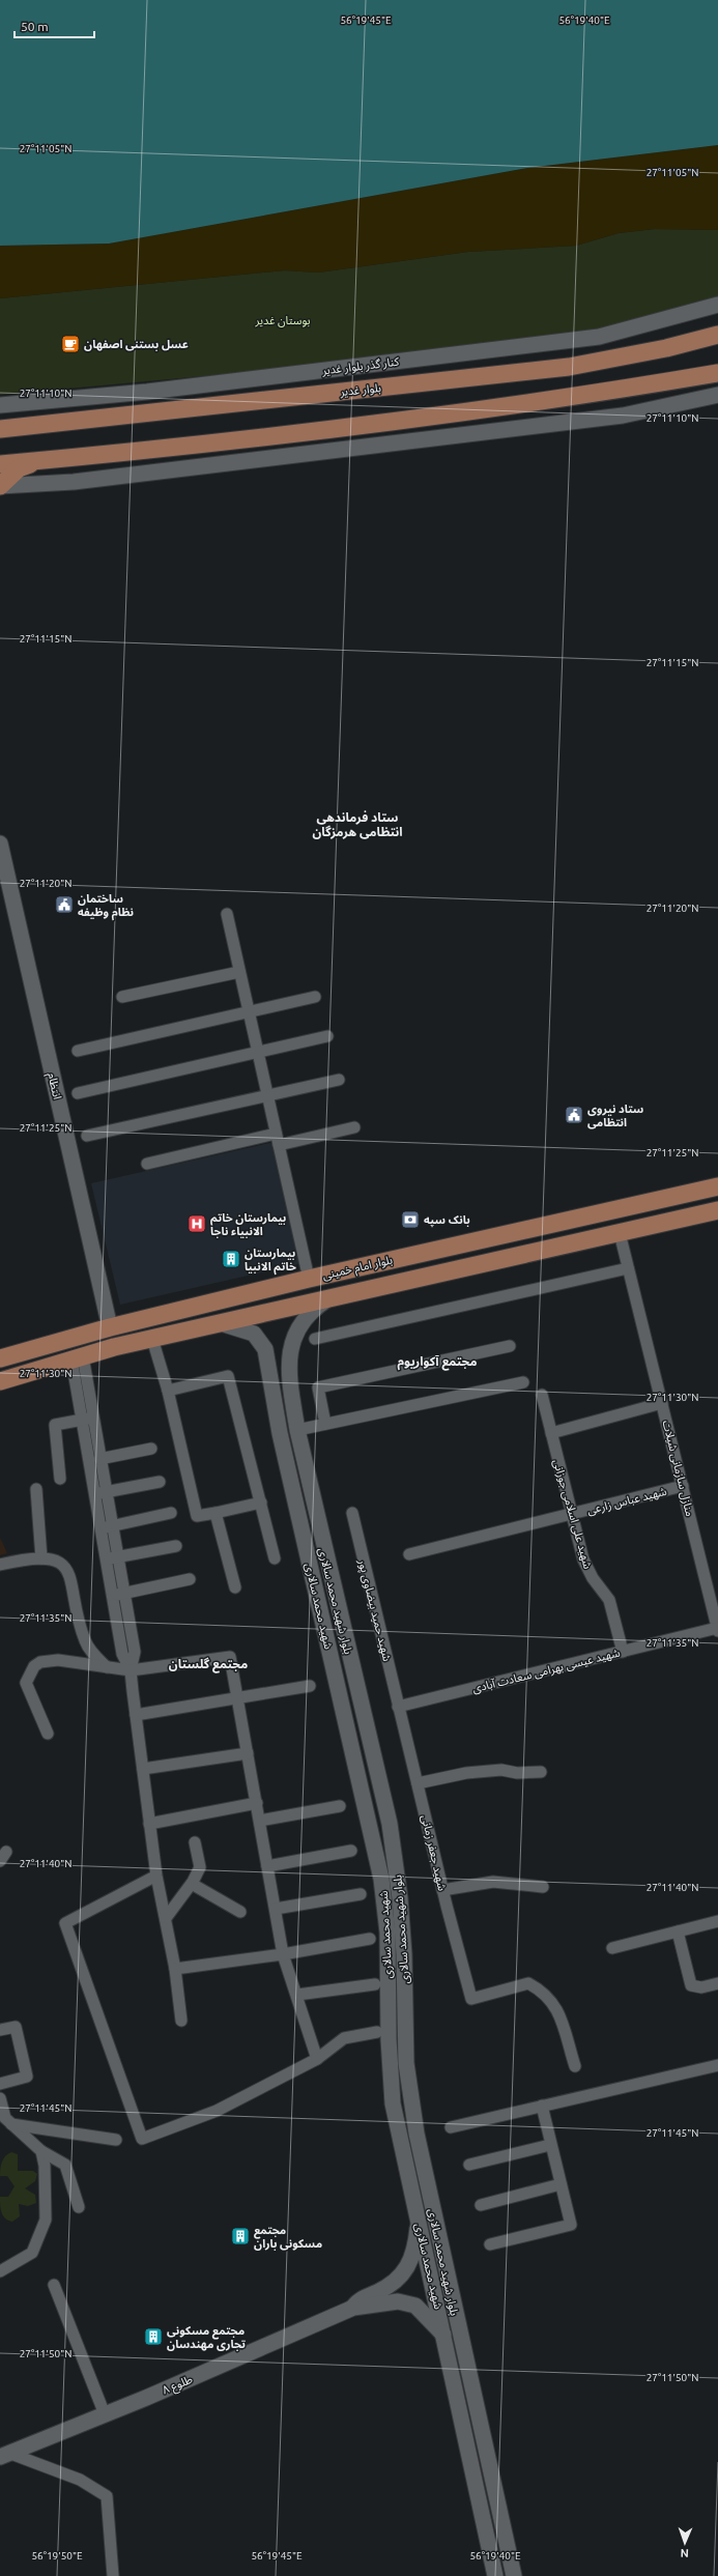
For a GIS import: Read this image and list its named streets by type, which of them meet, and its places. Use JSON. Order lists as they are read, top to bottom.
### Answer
{
  "streets": {
    "main road": [
      "کنار گذر بلوار غدیر",
      "بلوار غدیر",
      "انتظام",
      "بلوار امام خمینی",
      "بلوار شهید محمد سالاری",
      "شهید محمد سالاری",
      "طلوع ۸"
    ],
    "street": [
      "منازل سازمانی شیلات",
      "شهید عباس زارعی",
      "شهید علی اسلامی جوزانی",
      "شهید حمید بیضاوی پور",
      "شهید عیسی بهرامی سعادت آبادی",
      "شهید جعفر زمانی"
    ]
  },
  "crossings": [
    ["انتظام", "بلوار امام خمینی"],
    ["منازل سازمانی شیلات", "شهید عباس زارعی"],
    ["منازل سازمانی شیلات", "شهید عیسی بهرامی سعادت آبادی"],
    ["شهید عباس زارعی", "شهید علی اسلامی جوزانی"],
    ["شهید علی اسلامی جوزانی", "شهید عیسی بهرامی سعادت آبادی"],
    ["شهید محمد سالاری", "طلوع ۸"],
    ["شهید حمید بیضاوی پور", "شهید عیسی بهرامی سعادت آبادی"],
    ["شهید حمید بیضاوی پور", "شهید جعفر زمانی"],
    ["شهید عیسی بهرامی سعادت آبادی", "شهید جعفر زمانی"]
  ],
  "districts": ["ستاد فرماندهی انتظامی هرمزگان", "مجتمع آکواریوم", "مجتمع گلستان"],
  "parks": ["بوستان غدیر"],
  "places": {
    "cafe": ["عسل بستنی اصفهان"],
    "public building": ["ساختمان نظام وظیفه", "ستاد نیروی انتظامی"],
    "bank": ["بانک سپه"],
    "hospital": ["بیمارستان خاتم الانبیاء ناجا"],
    "building": ["بیمارستان خاتم الانبیا", "مجتمع مسکونی باران", "مجتمع مسکونی تجاری مهندسان"]
  },
  "scale_bar": "50 m",
  "north": "bottom",
  "coordinates": [
    "56°19'45\"E",
    "56°19'40\"E",
    "27°11'05\"N",
    "27°11'10\"N",
    "27°11'15\"N",
    "27°11'20\"N",
    "27°11'25\"N",
    "27°11'30\"N",
    "27°11'35\"N",
    "27°11'40\"N",
    "27°11'45\"N",
    "27°11'50\"N",
    "56°19'50\"E"
  ]
}
